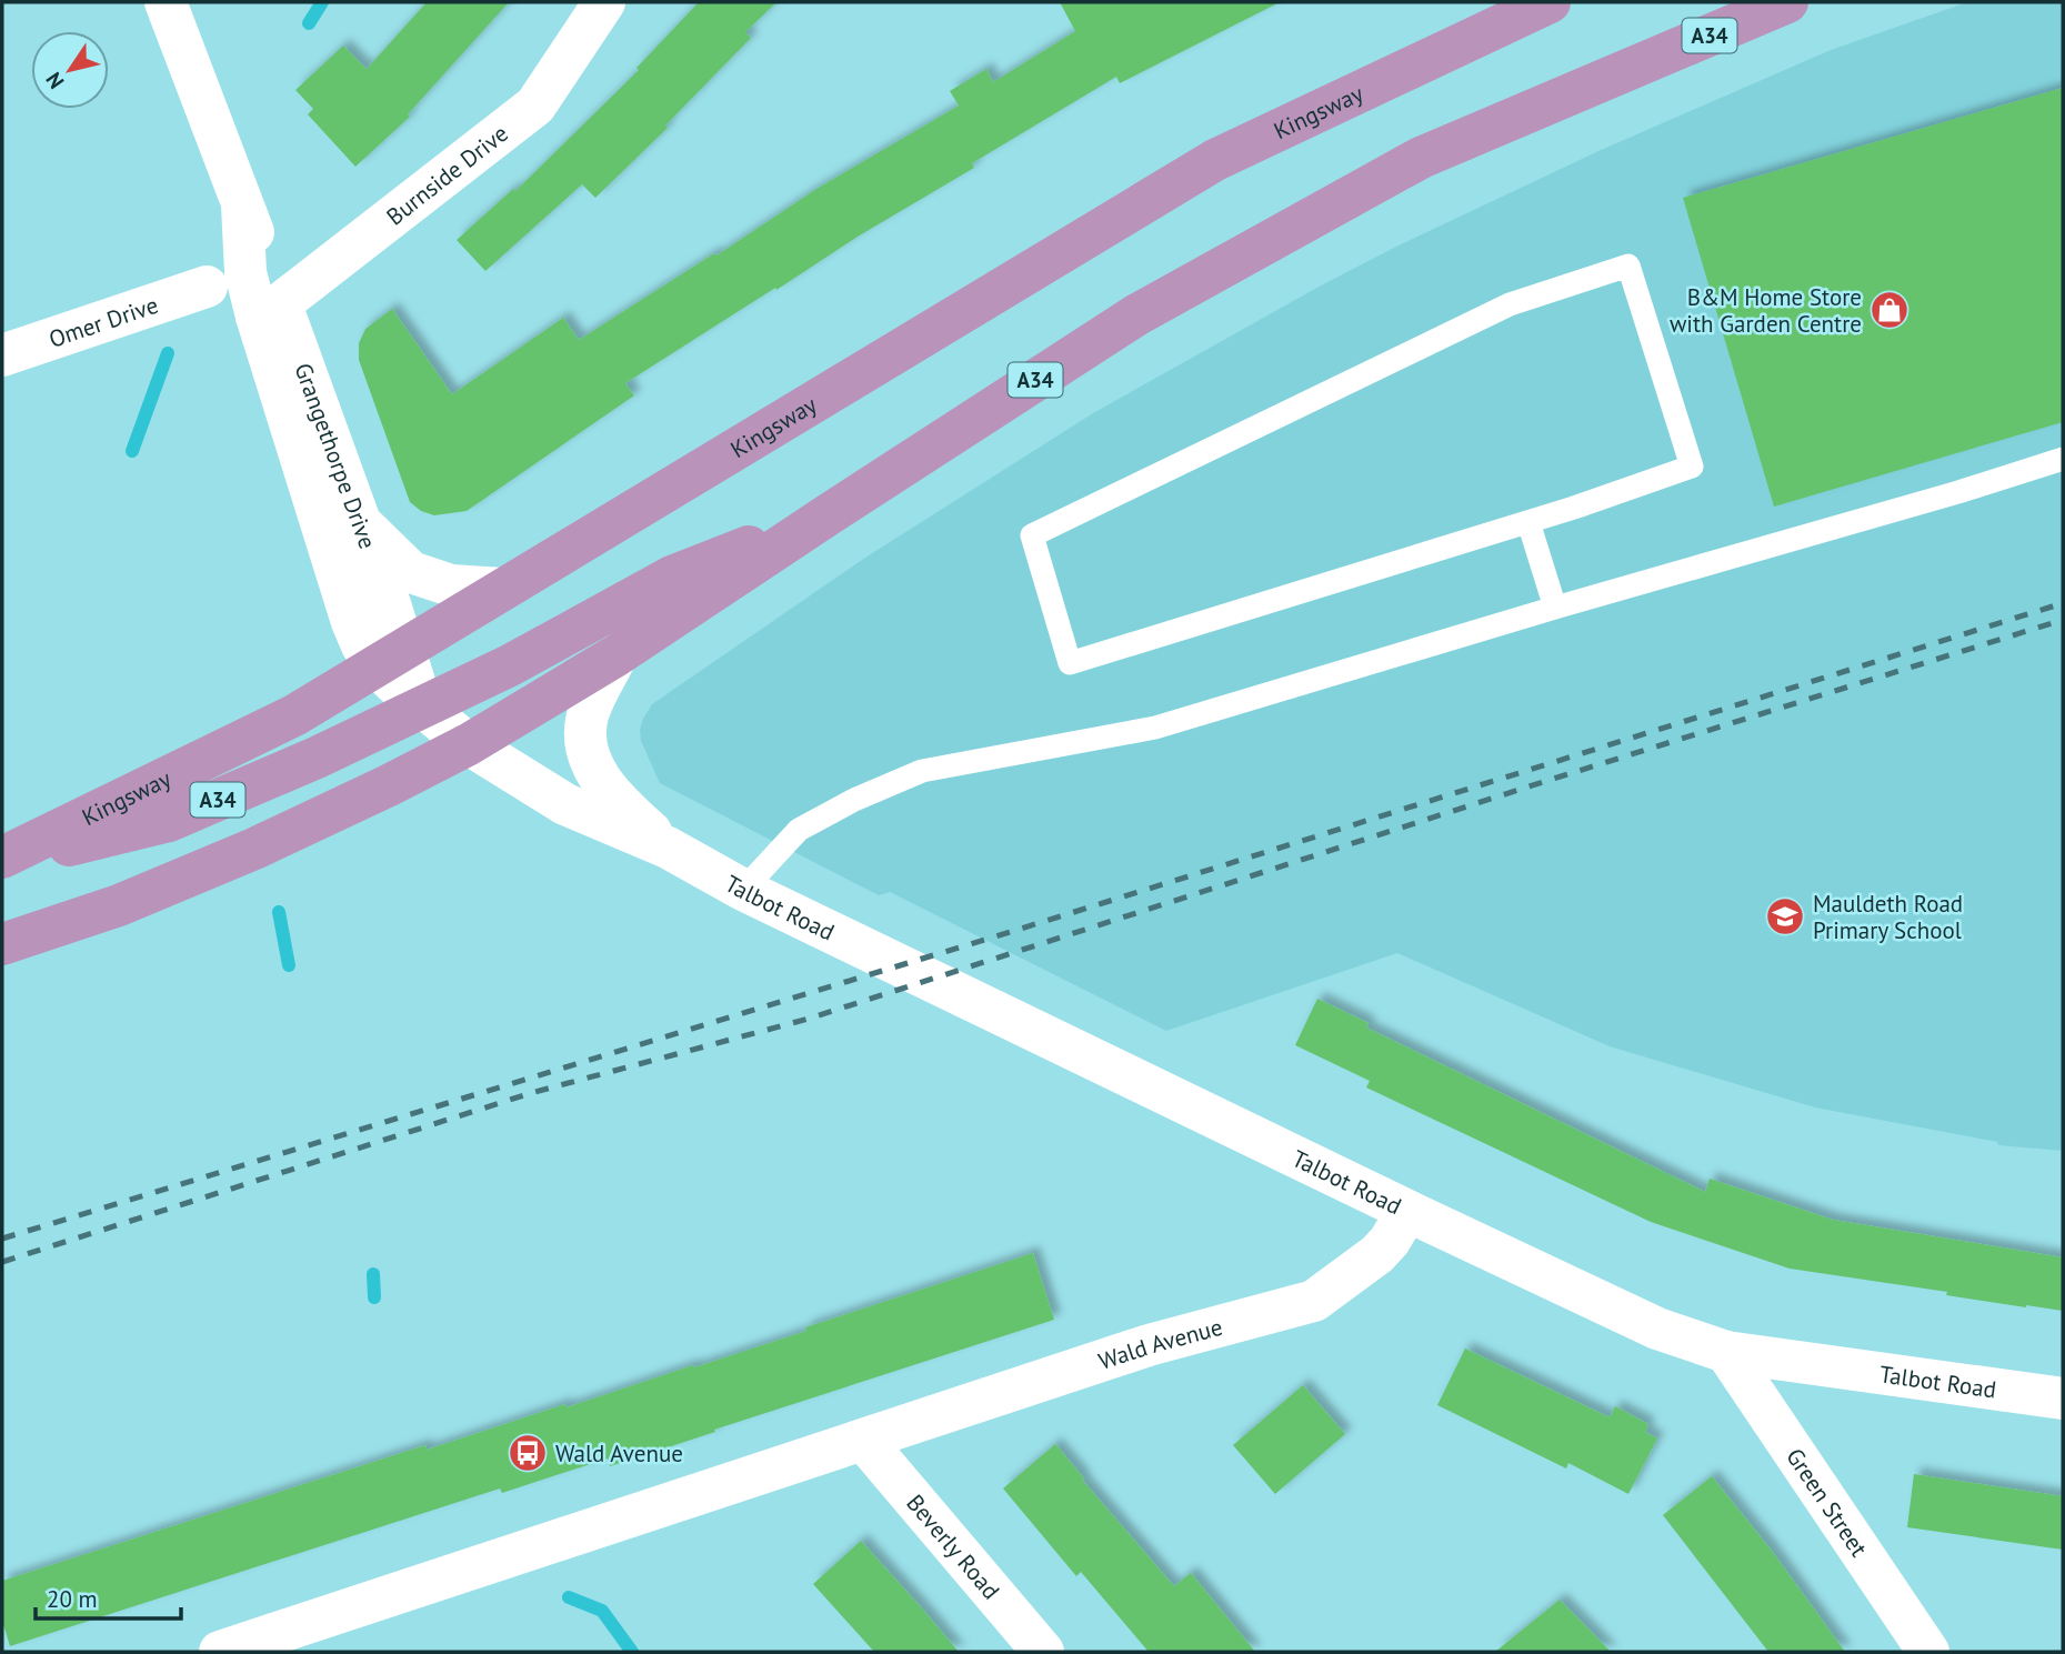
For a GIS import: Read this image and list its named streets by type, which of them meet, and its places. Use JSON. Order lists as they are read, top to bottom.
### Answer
{
  "streets": {
    "highway": ["A34", "Kingsway"],
    "street": [
      "Burnside Drive",
      "Omer Drive",
      "Grangethorpe Drive",
      "Talbot Road",
      "Wald Avenue",
      "Green Street",
      "Beverly Road"
    ]
  },
  "crossings": [
    ["Kingsway", "Grangethorpe Drive"],
    ["Kingsway", "Talbot Road"],
    ["Burnside Drive", "Grangethorpe Drive"],
    ["Grangethorpe Drive", "Talbot Road"],
    ["Talbot Road", "Wald Avenue"],
    ["Talbot Road", "Green Street"],
    ["Wald Avenue", "Beverly Road"]
  ],
  "places": {
    "shop": ["B&M Home Store with Garden Centre"],
    "school or university": ["Mauldeth Road Primary School"],
    "bus stop": ["Wald Avenue"]
  },
  "scale_bar": "20 m",
  "north": "bottom left"
}
